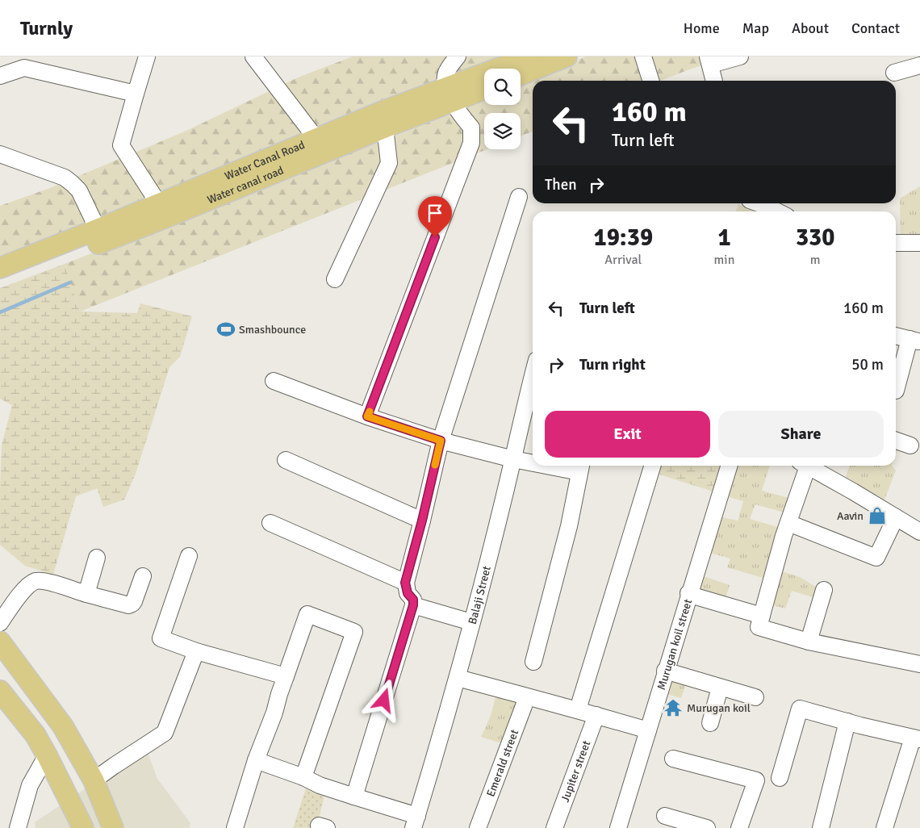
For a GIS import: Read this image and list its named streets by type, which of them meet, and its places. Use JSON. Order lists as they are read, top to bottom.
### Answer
{
  "streets": {
    "main road": ["Water Canal Road"],
    "street": [
      "Balaji Street",
      "Murugan koil street",
      "Emerald street",
      "Jupiter street"
    ]
  },
  "places": {
    "sports": ["Smashbounce"],
    "shop": ["Aavin"],
    "temple": ["Murugan koil"]
  },
  "page": {
    "header": "Turnly",
    "nav": [
      "Home",
      "Map",
      "About",
      "Contact"
    ],
    "turn": ["160 m", "Turn left"],
    "then": "Then",
    "eta": [
      "19:39",
      "Arrival",
      "1",
      "min",
      "330",
      "m"
    ],
    "list": [
      {
        "name": "Turn left",
        "value": "160 m"
      },
      {
        "name": "Turn right",
        "value": "50 m"
      }
    ],
    "buttons": ["Exit", "Share"]
  }
}
